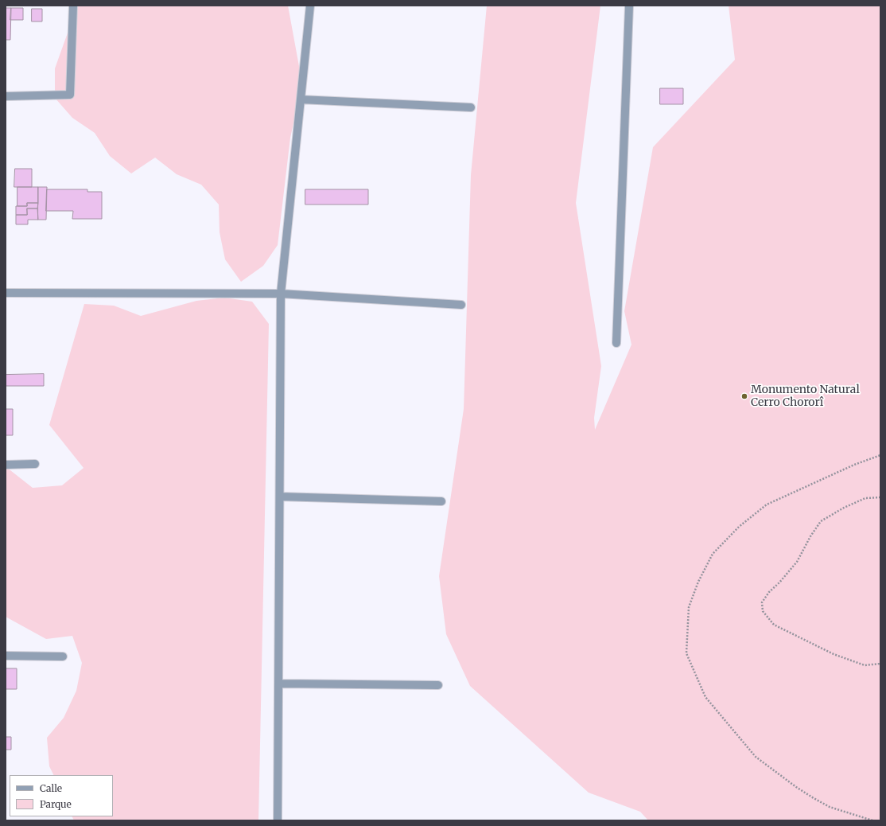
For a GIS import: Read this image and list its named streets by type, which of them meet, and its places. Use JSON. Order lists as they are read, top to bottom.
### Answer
{
  "places": ["Monumento Natural Cerro Chororî"],
  "legend": ["Calle", "Parque"]
}
